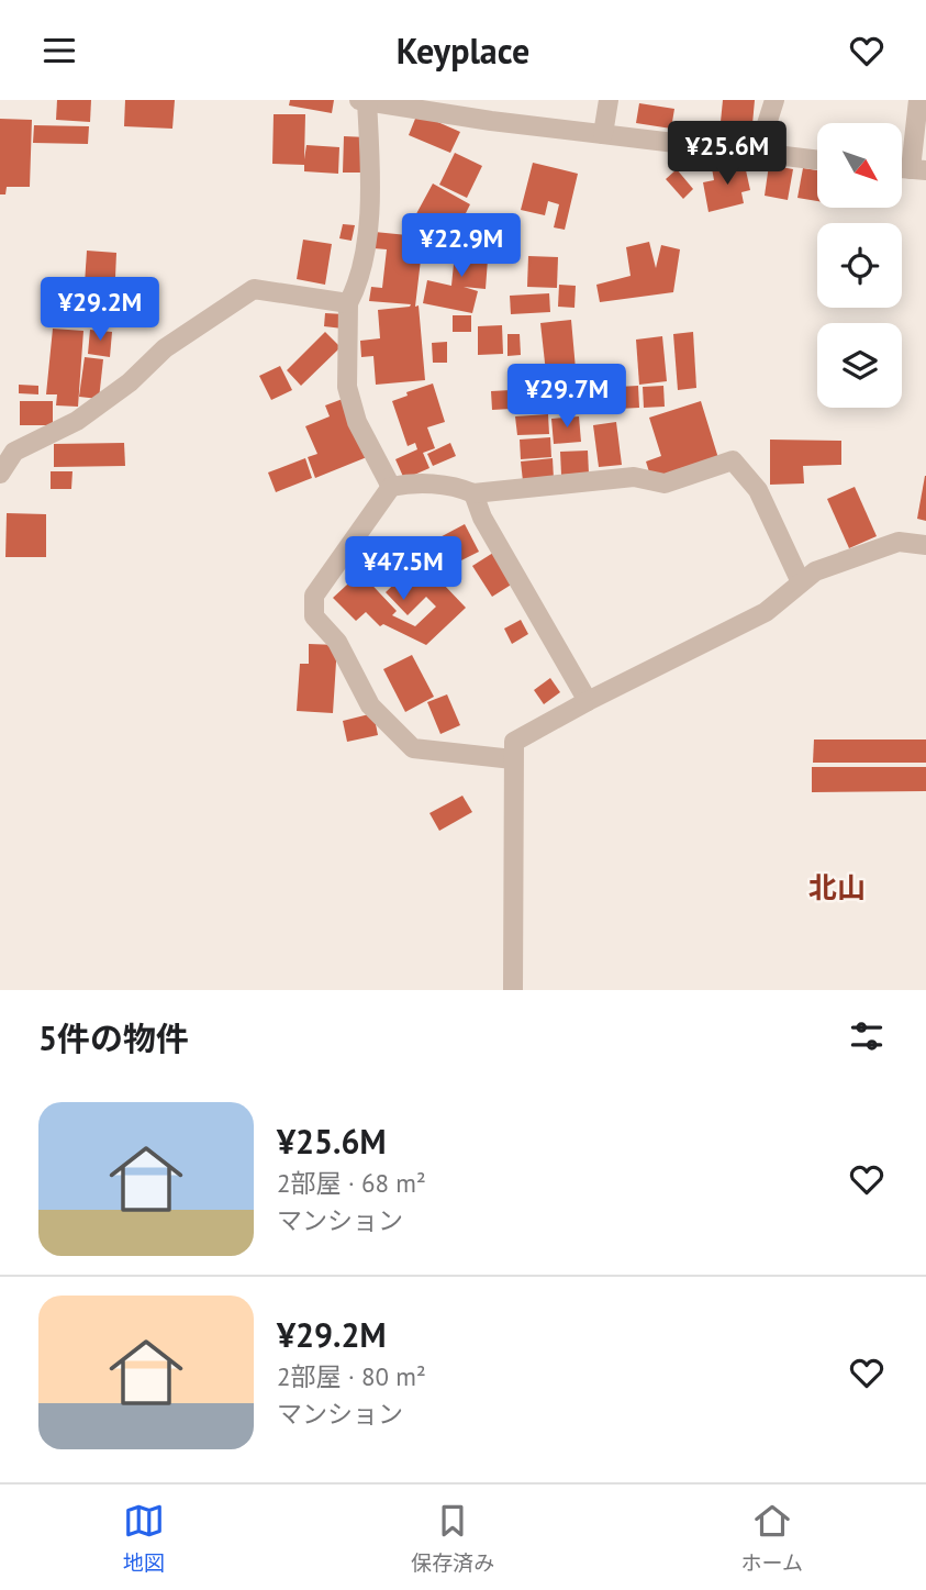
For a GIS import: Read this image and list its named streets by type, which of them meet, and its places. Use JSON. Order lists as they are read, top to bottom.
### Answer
{
  "districts": ["北山"],
  "north": "bottom right",
  "page": {
    "header": "Keyplace",
    "price": [
      "¥25.6M",
      "¥22.9M",
      "¥29.2M",
      "¥29.7M",
      "¥47.5M"
    ],
    "heading": "5件の物件",
    "list": [
      {
        "name": "¥25.6M",
        "note": "2部屋 · 68 m² · マンション"
      },
      {
        "name": "¥29.2M",
        "note": "2部屋 · 80 m² · マンション"
      }
    ],
    "tabs": ["地図", "保存済み", "ホーム"]
  }
}
